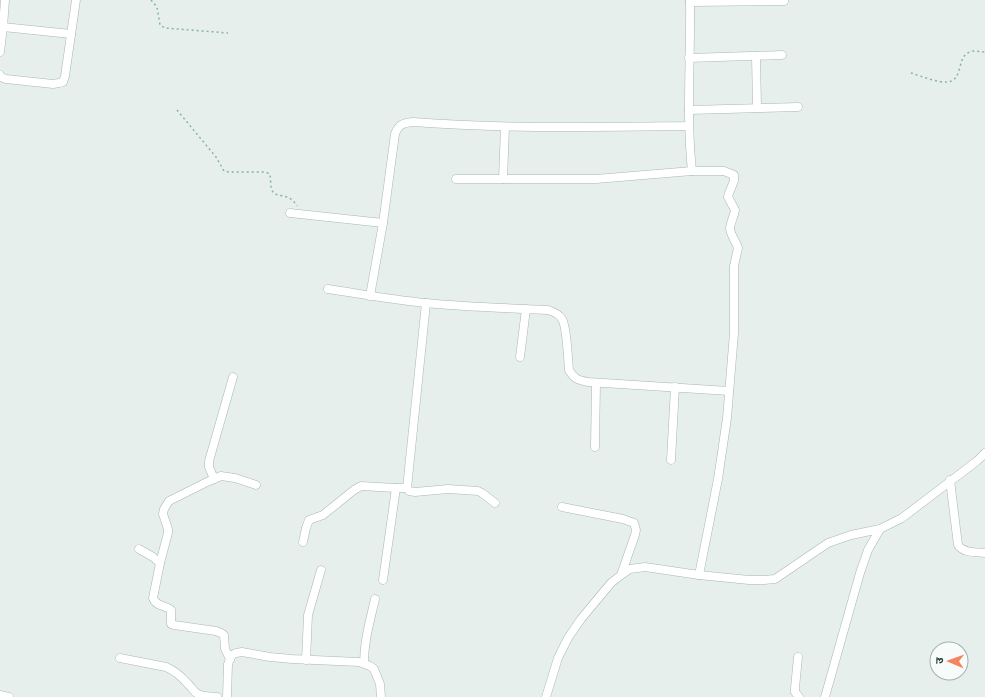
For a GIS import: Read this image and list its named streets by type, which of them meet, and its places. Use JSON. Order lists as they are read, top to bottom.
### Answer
{
  "north": "left"
}
